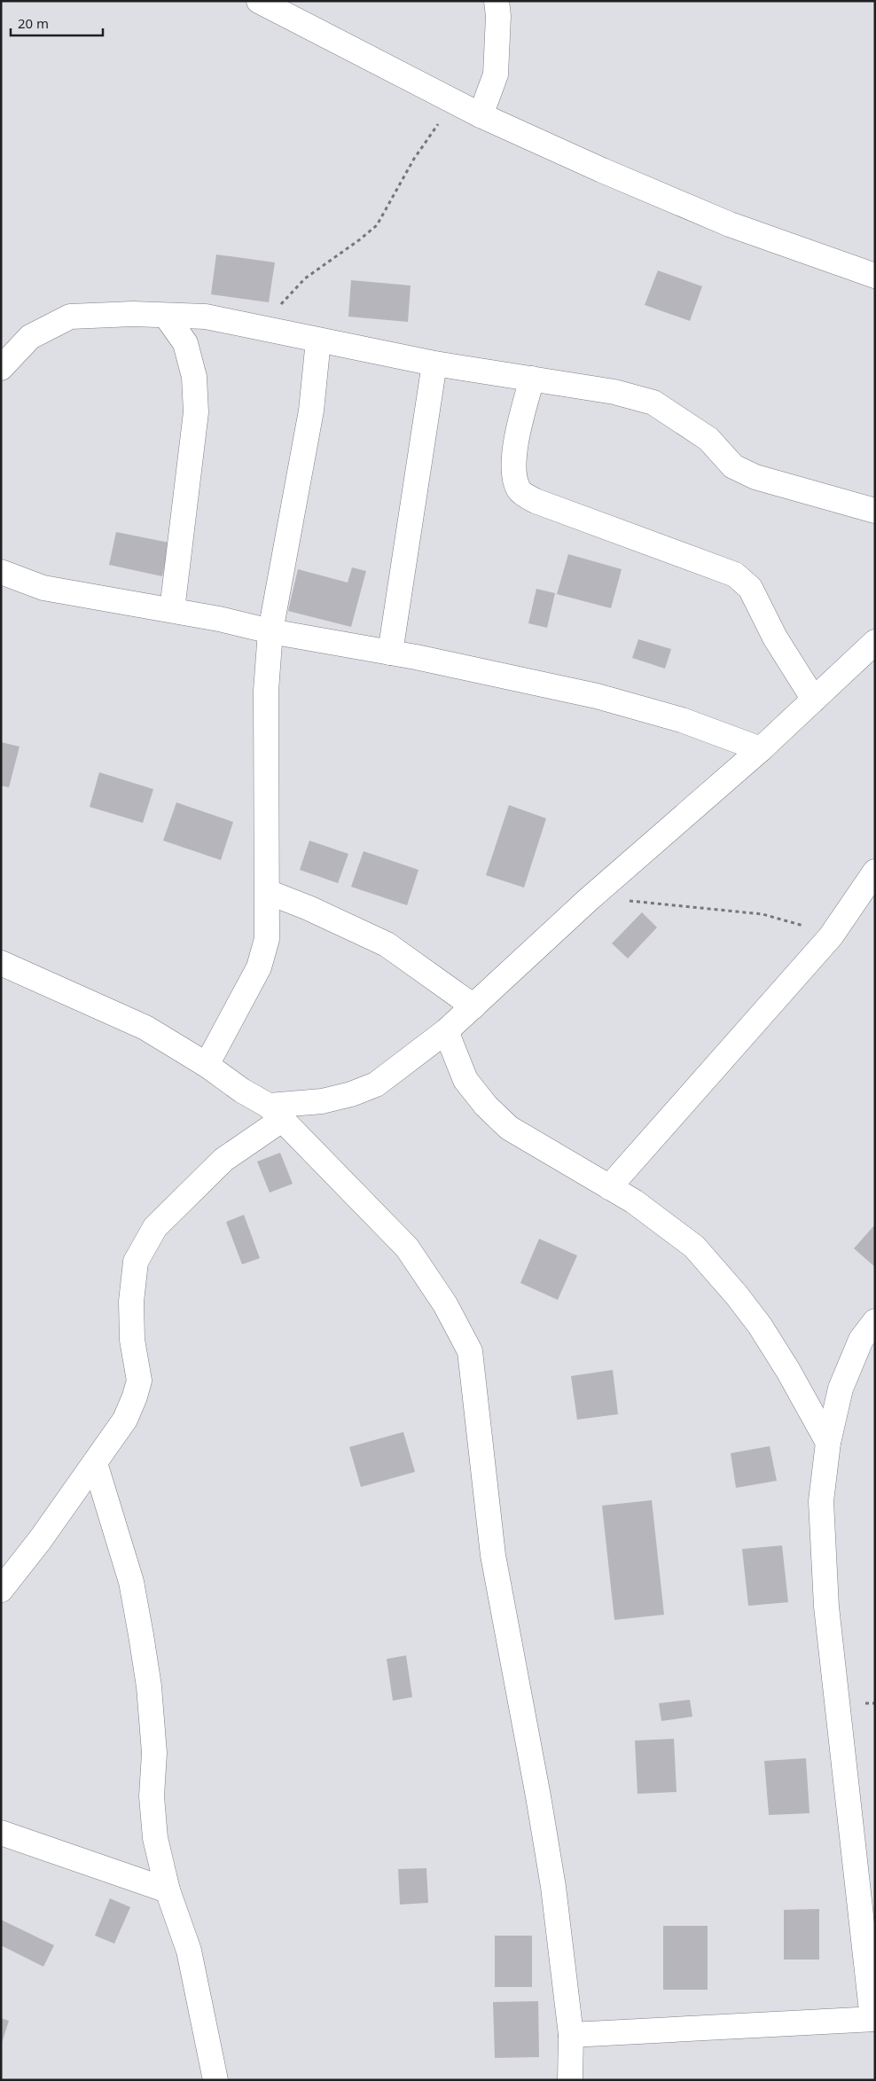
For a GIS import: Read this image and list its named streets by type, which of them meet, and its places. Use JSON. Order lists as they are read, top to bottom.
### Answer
{
  "scale_bar": "20 m"
}
